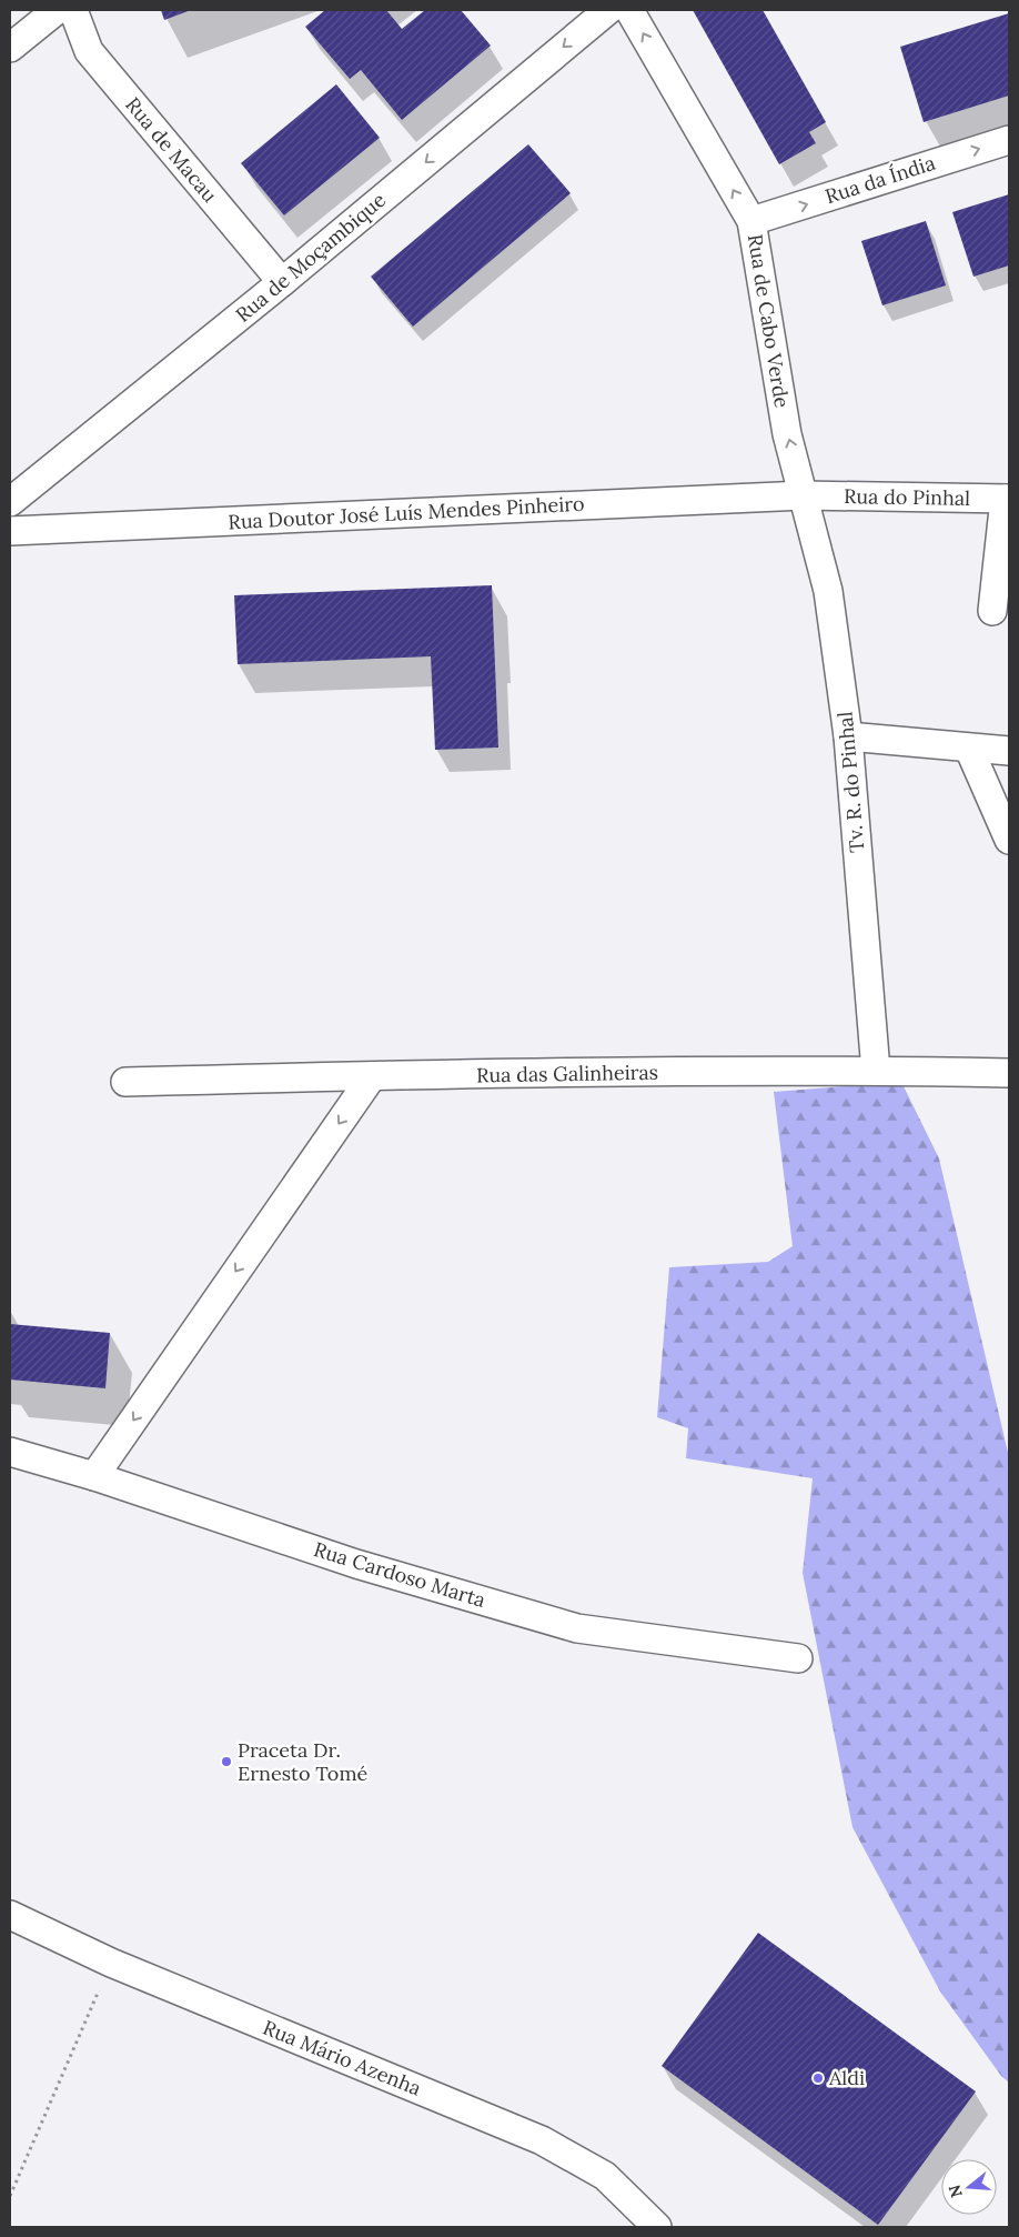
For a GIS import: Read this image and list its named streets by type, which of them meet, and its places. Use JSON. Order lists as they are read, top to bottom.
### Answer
{
  "streets": {
    "street": [
      "Rua de Macau",
      "Rua da Índia",
      "Rua de Moçambique",
      "Rua de Cabo Verde",
      "Rua do Pinhal",
      "Rua Doutor José Luís Mendes Pinheiro",
      "Tv. R. do Pinhal",
      "Rua das Galinheiras",
      "Rua Cardoso Marta",
      "Rua Mário Azenha"
    ]
  },
  "crossings": [
    ["Rua de Macau", "Rua de Moçambique"],
    ["Rua da Índia", "Rua de Cabo Verde"],
    ["Rua de Cabo Verde", "Rua do Pinhal"],
    ["Rua de Cabo Verde", "Rua Doutor José Luís Mendes Pinheiro"],
    ["Rua de Cabo Verde", "Tv. R. do Pinhal"],
    ["Rua do Pinhal", "Rua Doutor José Luís Mendes Pinheiro"],
    ["Rua do Pinhal", "Tv. R. do Pinhal"],
    ["Rua Doutor José Luís Mendes Pinheiro", "Tv. R. do Pinhal"],
    ["Tv. R. do Pinhal", "Rua das Galinheiras"]
  ],
  "one_way": ["Rua da Índia", "Rua de Moçambique", "Rua de Cabo Verde"],
  "places": ["Praceta Dr. Ernesto Tomé", "Aldi"],
  "north": "left"
}
